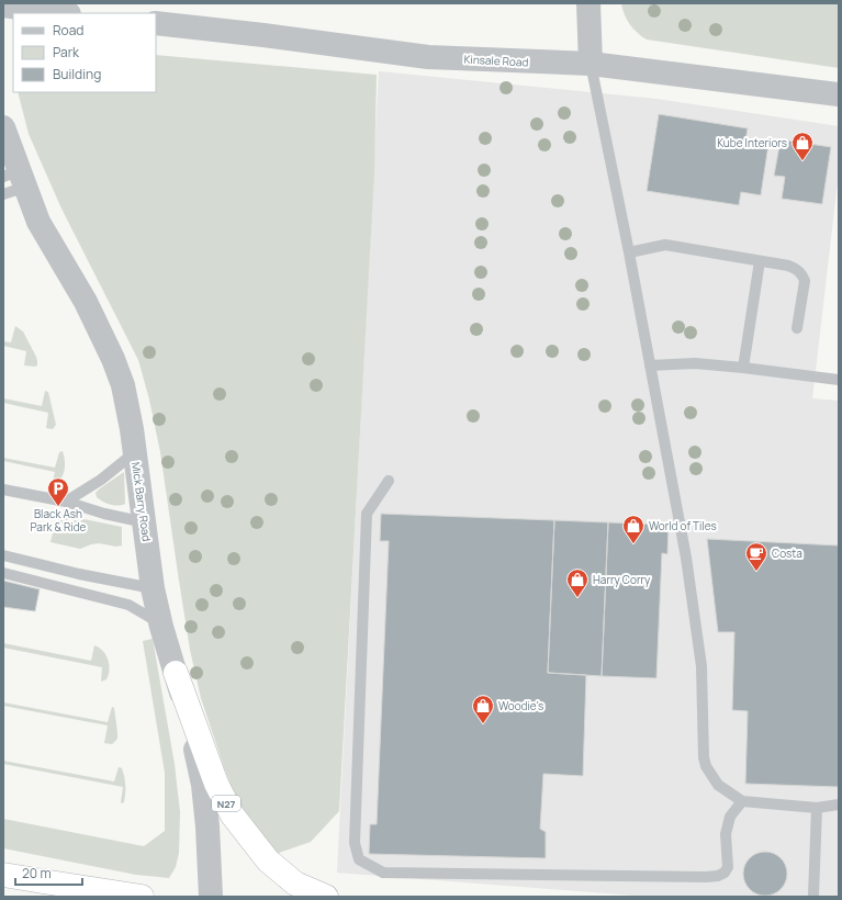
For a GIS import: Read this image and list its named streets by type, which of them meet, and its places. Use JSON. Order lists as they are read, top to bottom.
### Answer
{
  "streets": {
    "highway": ["N27"],
    "street": ["Kinsale Road", "Mick Barry Road"]
  },
  "crossings": [
    ["Mick Barry Road", "N27"]
  ],
  "places": {
    "shop": [
      "Kube Interiors",
      "World of Tiles",
      "Harry Corry",
      "Woodie's"
    ],
    "parking": ["Black Ash Park & Ride"],
    "cafe": ["Costa"]
  },
  "legend": ["Road", "Park", "Building"],
  "scale_bar": "20 m"
}
